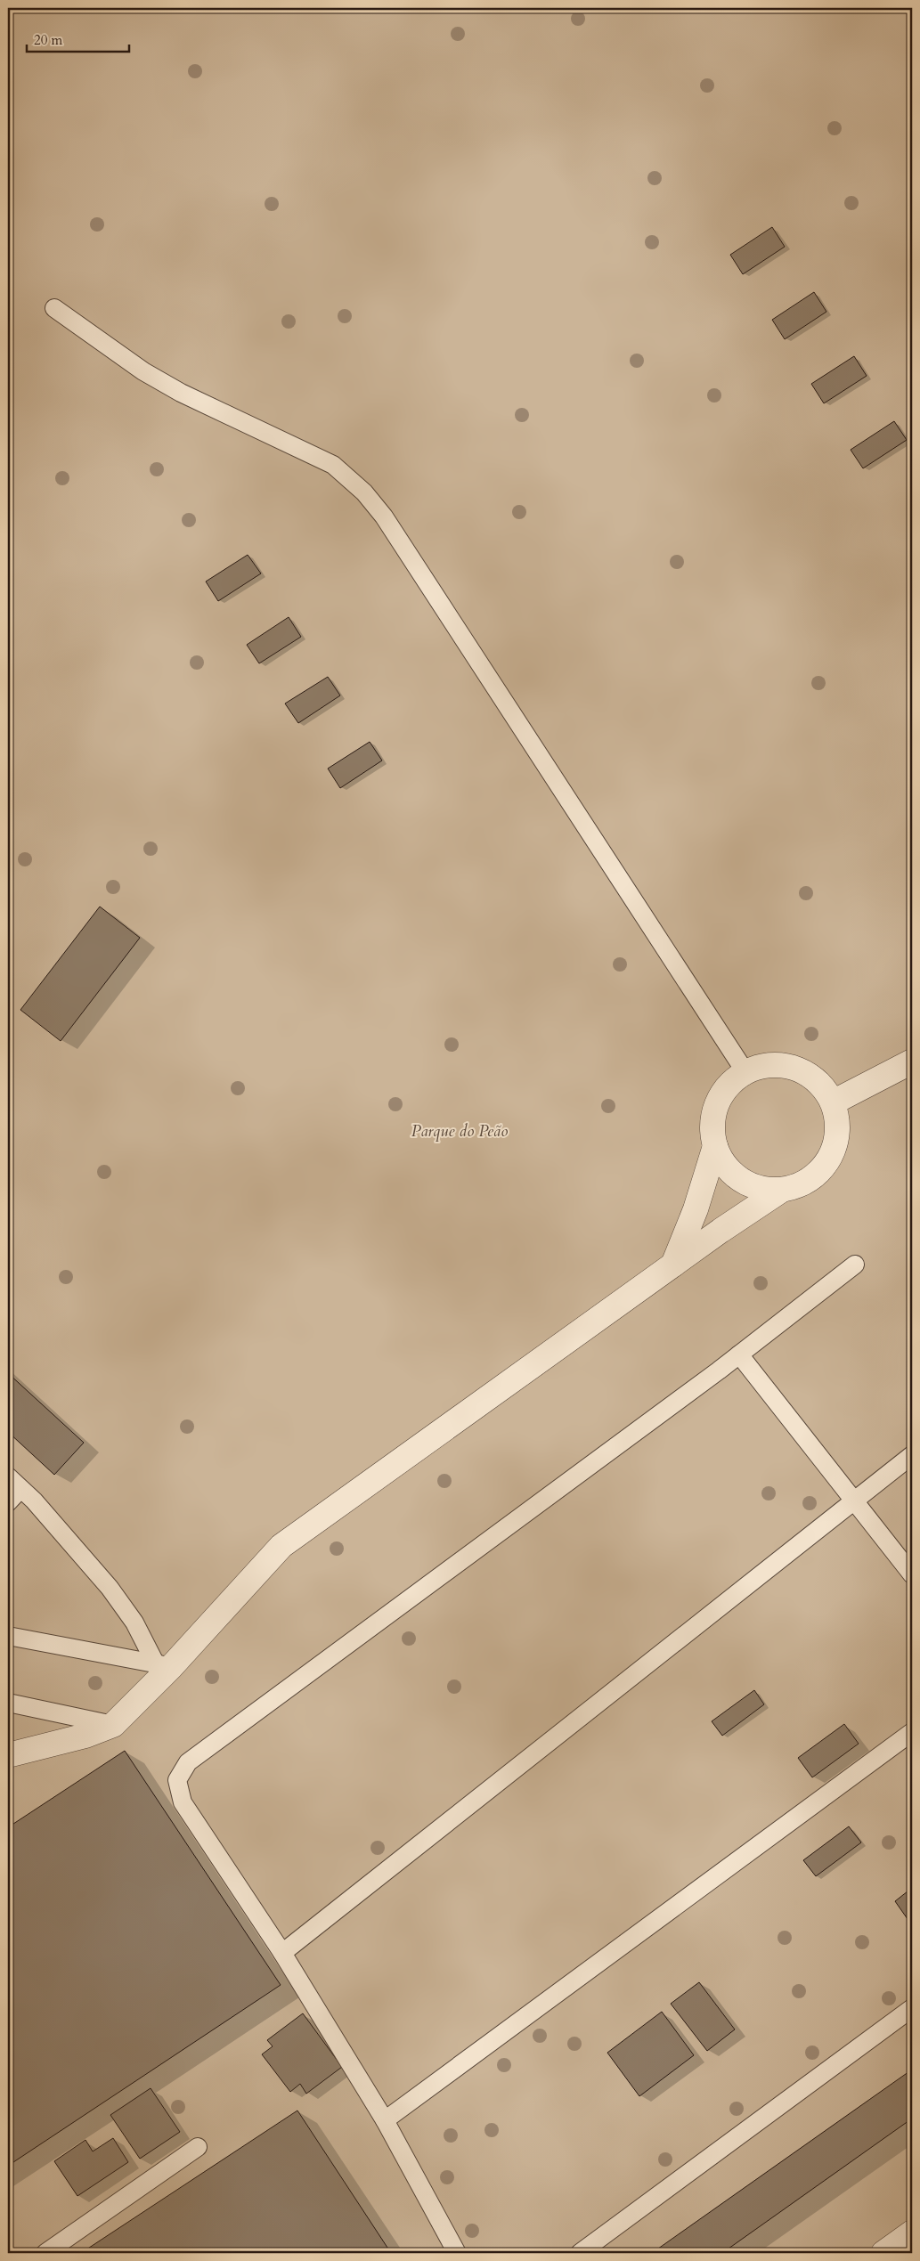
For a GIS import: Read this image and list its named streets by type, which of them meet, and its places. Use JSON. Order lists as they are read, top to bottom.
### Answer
{
  "parks": ["Parque do Peão"],
  "scale_bar": "20 m"
}
